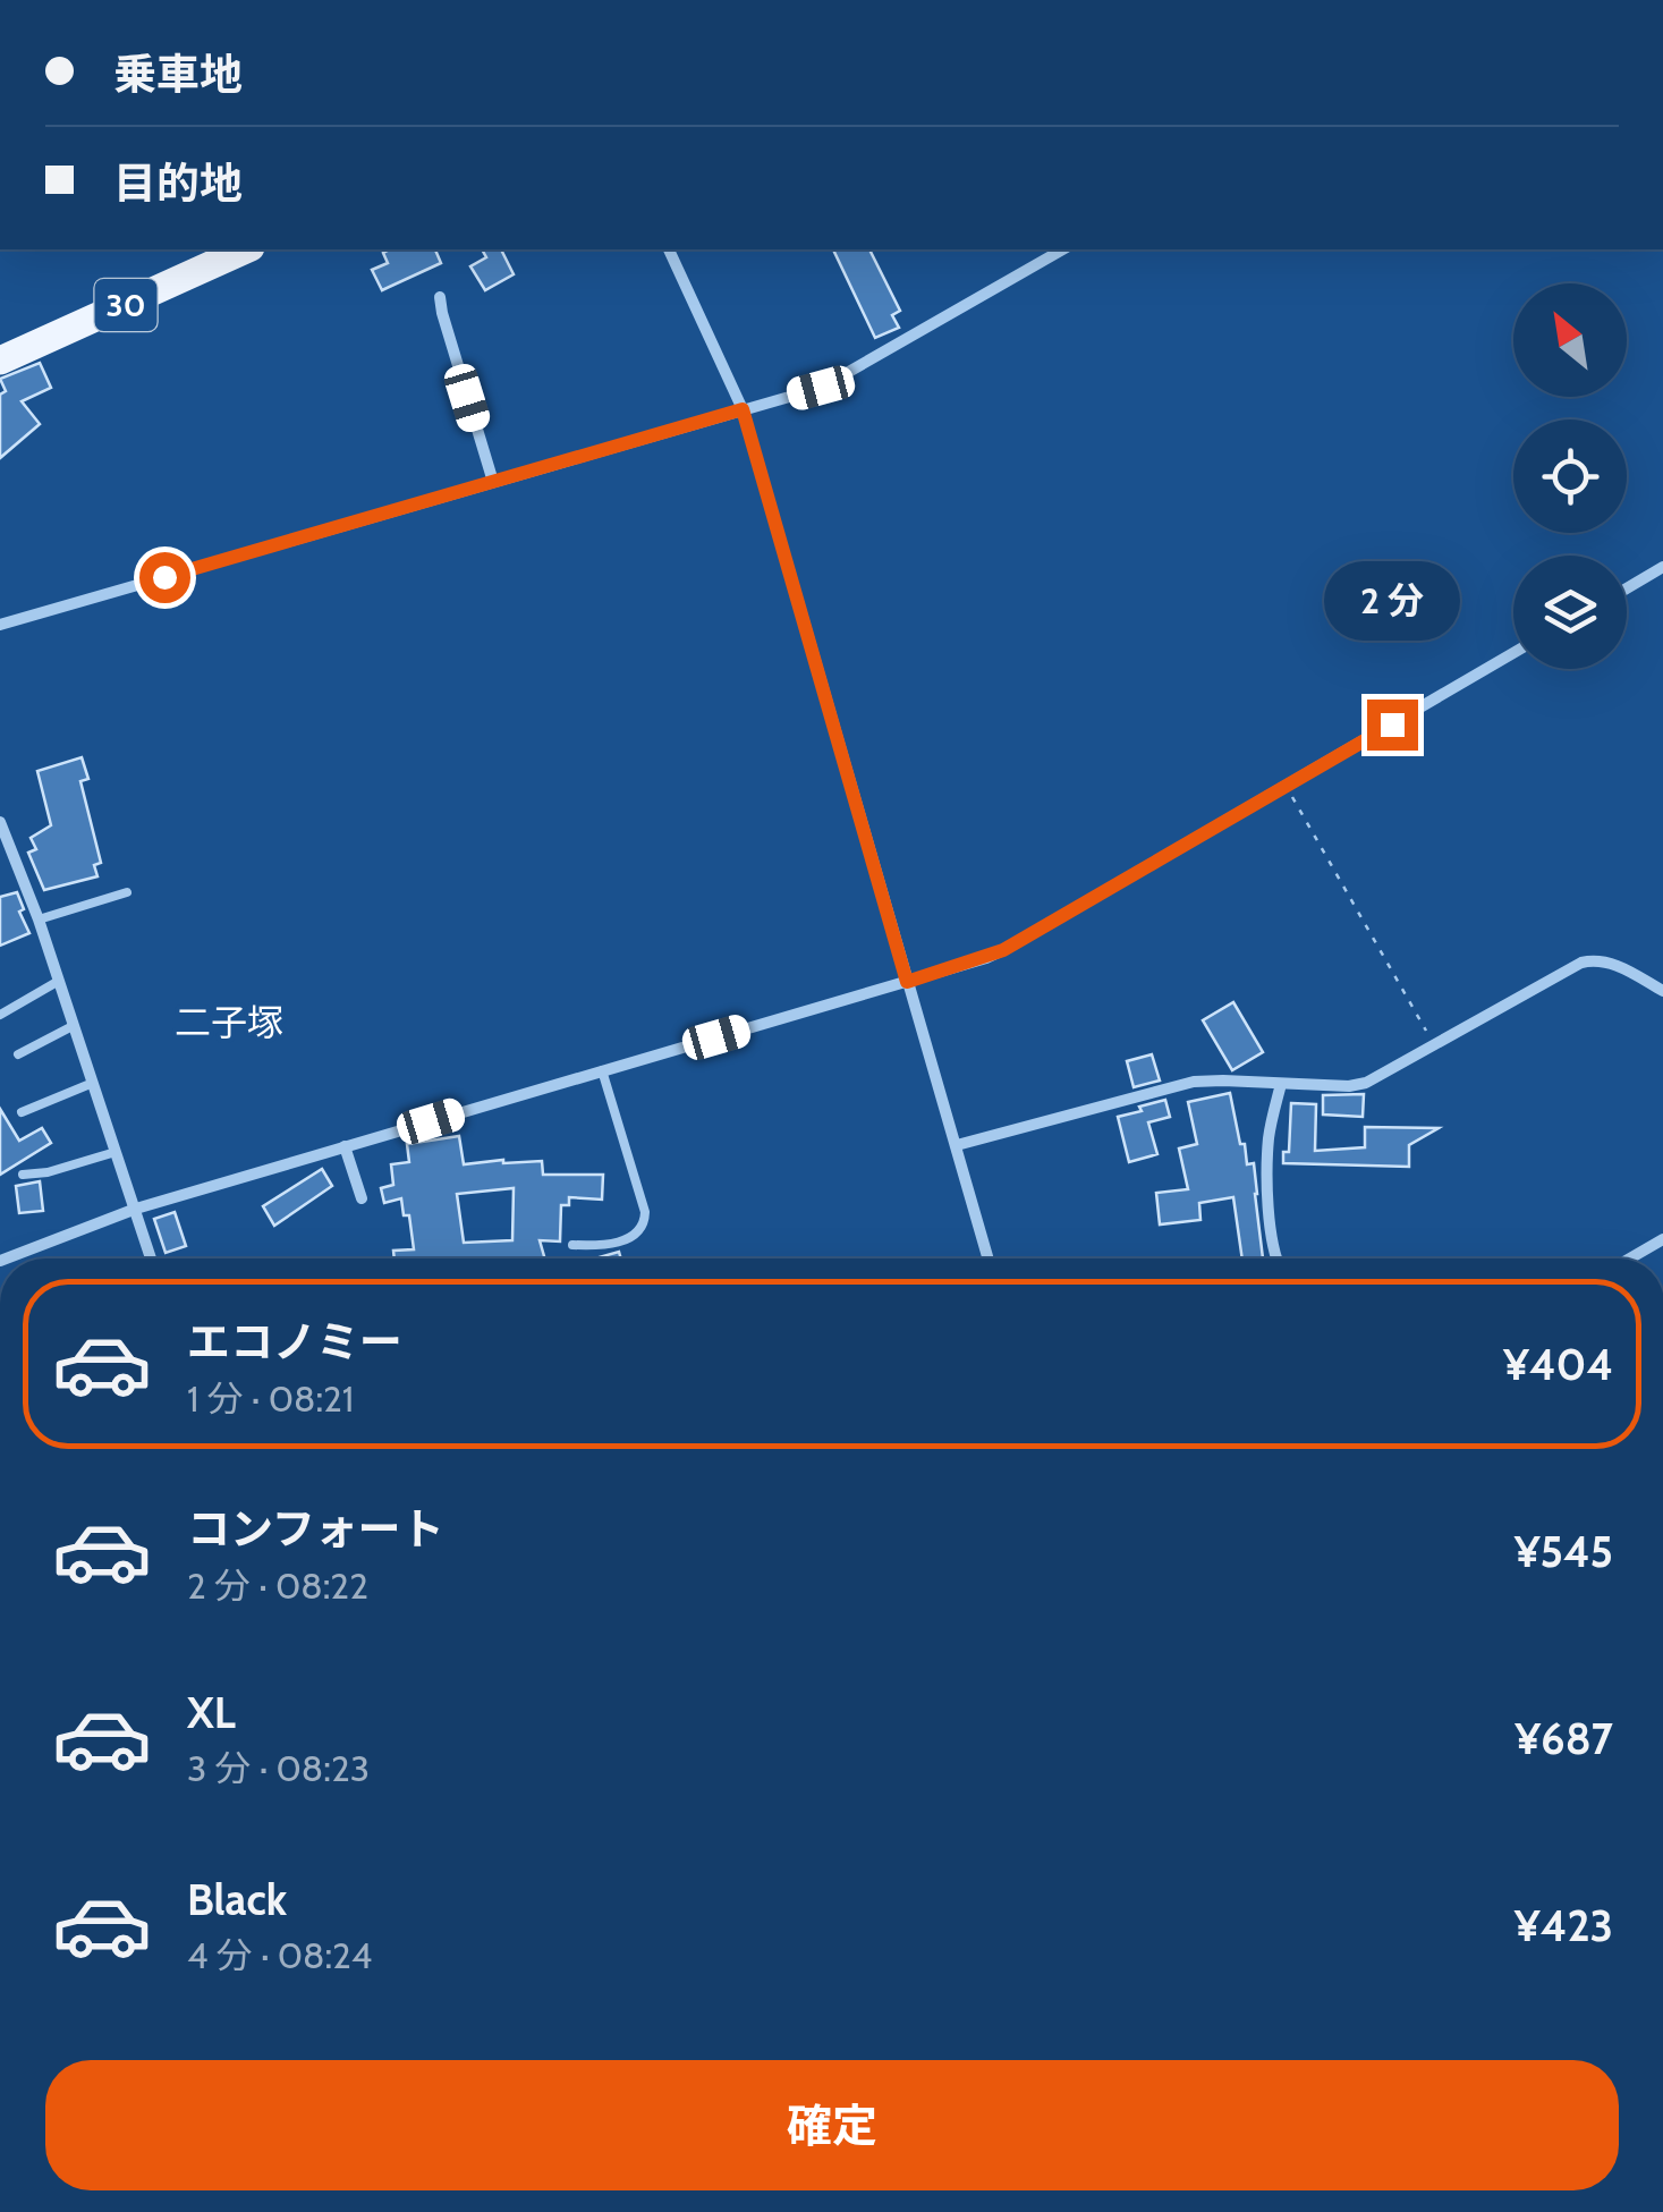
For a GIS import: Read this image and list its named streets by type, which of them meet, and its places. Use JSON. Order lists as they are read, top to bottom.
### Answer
{
  "streets": {
    "main road": ["30"]
  },
  "districts": ["二子塚"],
  "north": "top left",
  "page": {
    "banner": ["乗車地", "目的地"],
    "bubble": "2 分",
    "list": [
      {
        "name": "エコノミー",
        "note": "1 分 · 08:21",
        "value": "¥404"
      },
      {
        "name": "コンフォート",
        "note": "2 分 · 08:22",
        "value": "¥545"
      },
      {
        "name": "XL",
        "note": "3 分 · 08:23",
        "value": "¥687"
      },
      {
        "name": "Black",
        "note": "4 分 · 08:24",
        "value": "¥423"
      }
    ],
    "buttons": "確定"
  }
}
